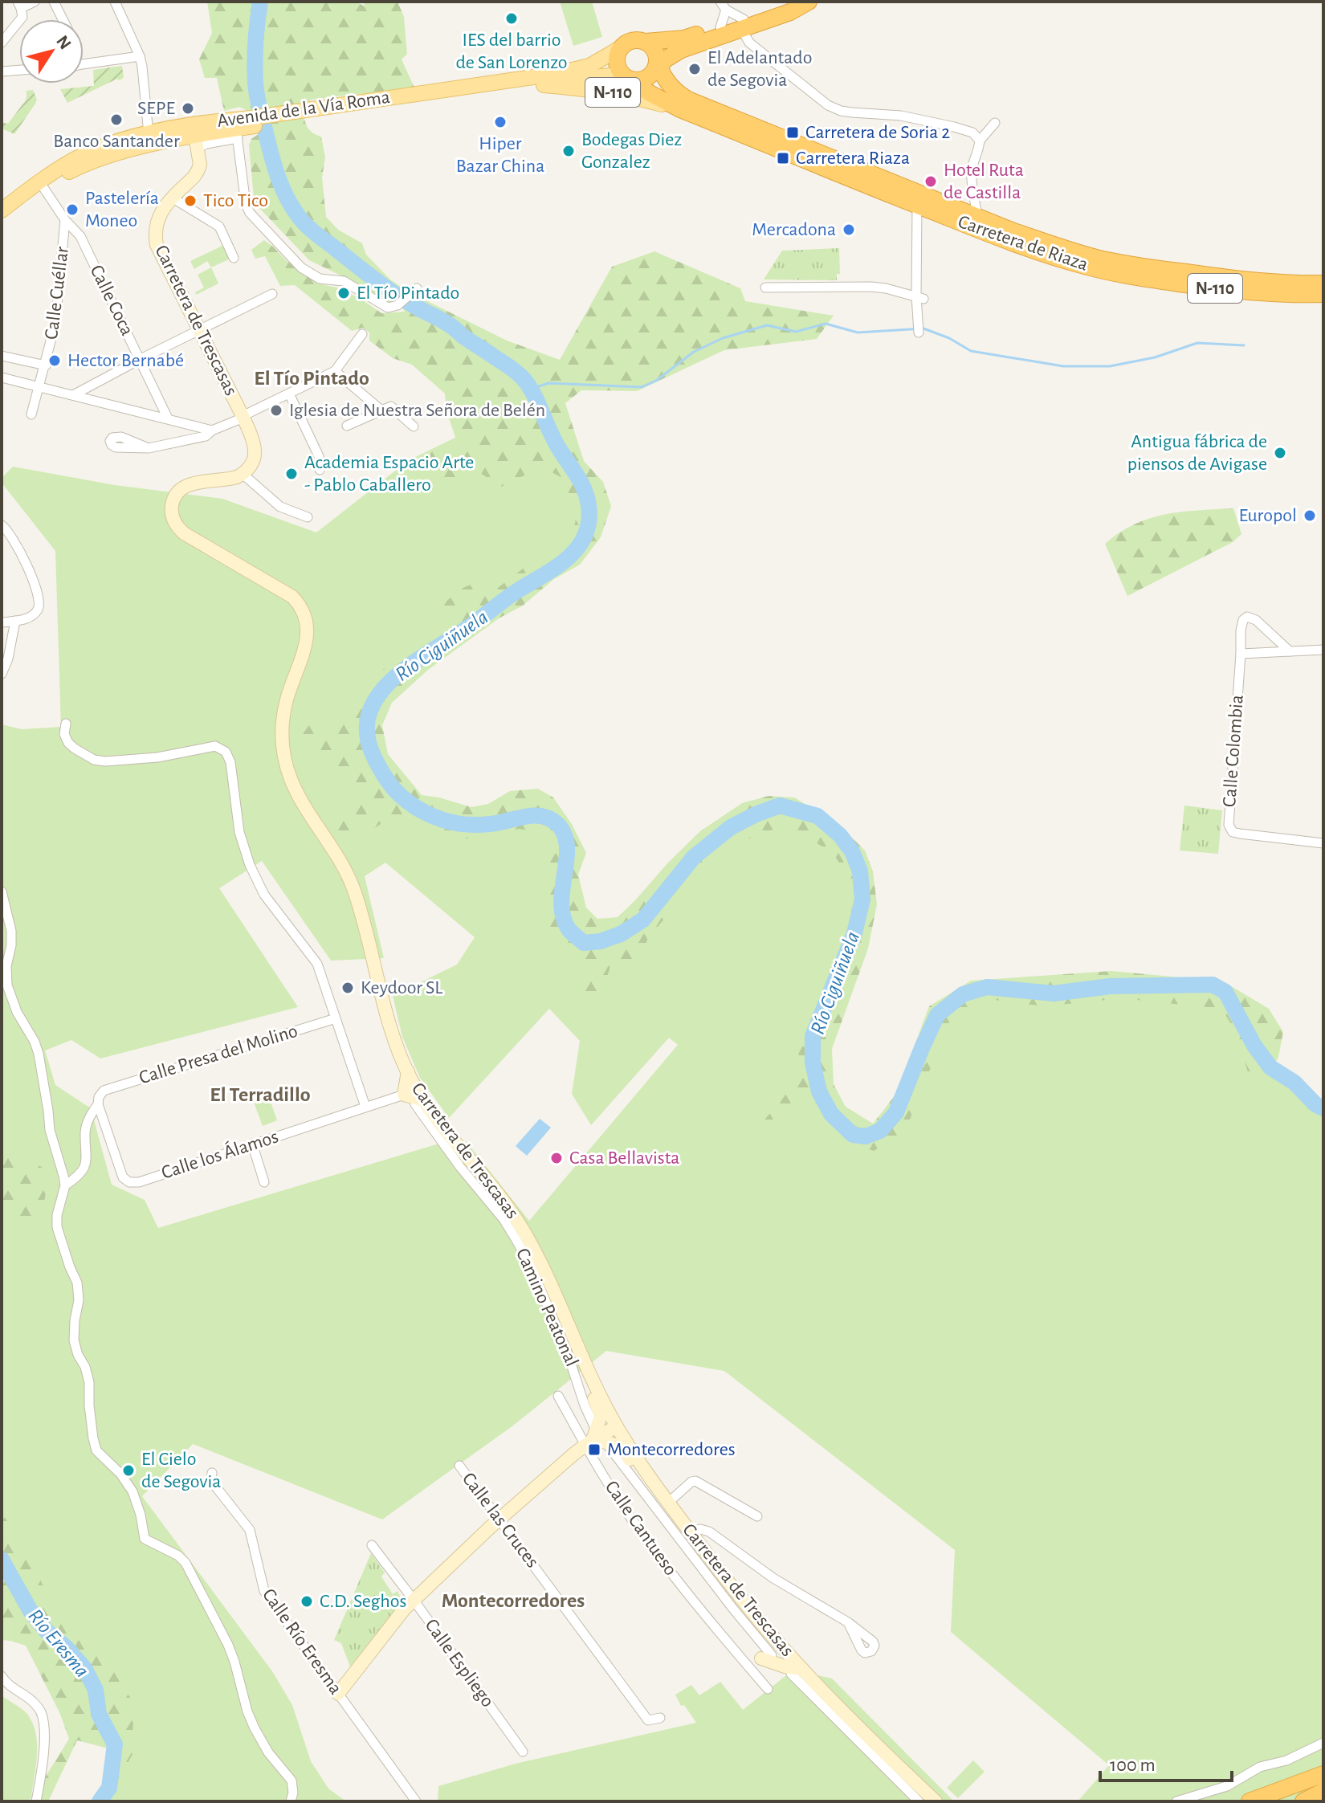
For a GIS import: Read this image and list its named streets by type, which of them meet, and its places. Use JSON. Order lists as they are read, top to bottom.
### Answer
{
  "streets": {
    "highway": ["N-110", "Carretera de Riaza"],
    "main road": ["Avenida de la Vía Roma"],
    "street": [
      "Calle Cuéllar",
      "Calle Coca",
      "Carretera de Trescasas",
      "Calle Colombia",
      "Calle Presa del Molino",
      "Calle los Álamos",
      "Camino Peatonal",
      "Calle las Cruces",
      "Calle Cantueso",
      "Calle Río Eresma",
      "Calle Espliego"
    ]
  },
  "crossings": [
    ["N-110", "Carretera de Riaza"],
    ["Avenida de la Vía Roma", "Carretera de Riaza"],
    ["Avenida de la Vía Roma", "Calle Coca"],
    ["Avenida de la Vía Roma", "Carretera de Trescasas"],
    ["Calle Cuéllar", "Calle Coca"],
    ["Carretera de Trescasas", "Camino Peatonal"],
    ["Calle Presa del Molino", "Calle los Álamos"],
    ["Camino Peatonal", "Calle Cantueso"]
  ],
  "districts": ["El Tío Pintado", "El Terradillo", "Montecorredores"],
  "water": ["Río Ciguiñuela", "Río Eresma"],
  "places": {
    "other": [
      "IES del barrio de San Lorenzo",
      "El Adelantado de Segovia",
      "SEPE",
      "Banco Santander",
      "Hiper Bazar China",
      "Bodegas Diez Gonzalez",
      "Hotel Ruta de Castilla",
      "Tico Tico",
      "Pastelería Moneo",
      "Mercadona",
      "El Tío Pintado",
      "Hector Bernabé",
      "Iglesia de Nuestra Señora de Belén",
      "Antigua fábrica de piensos de Avigase",
      "Academia Espacio Arte - Pablo Caballero",
      "Europol",
      "Keydoor SL",
      "Casa Bellavista",
      "El Cielo de Segovia",
      "C.D. Seghos"
    ],
    "transit": ["Carretera de Soria 2", "Carretera Riaza", "Montecorredores"]
  },
  "scale_bar": "100 m",
  "north": "top right"
}
